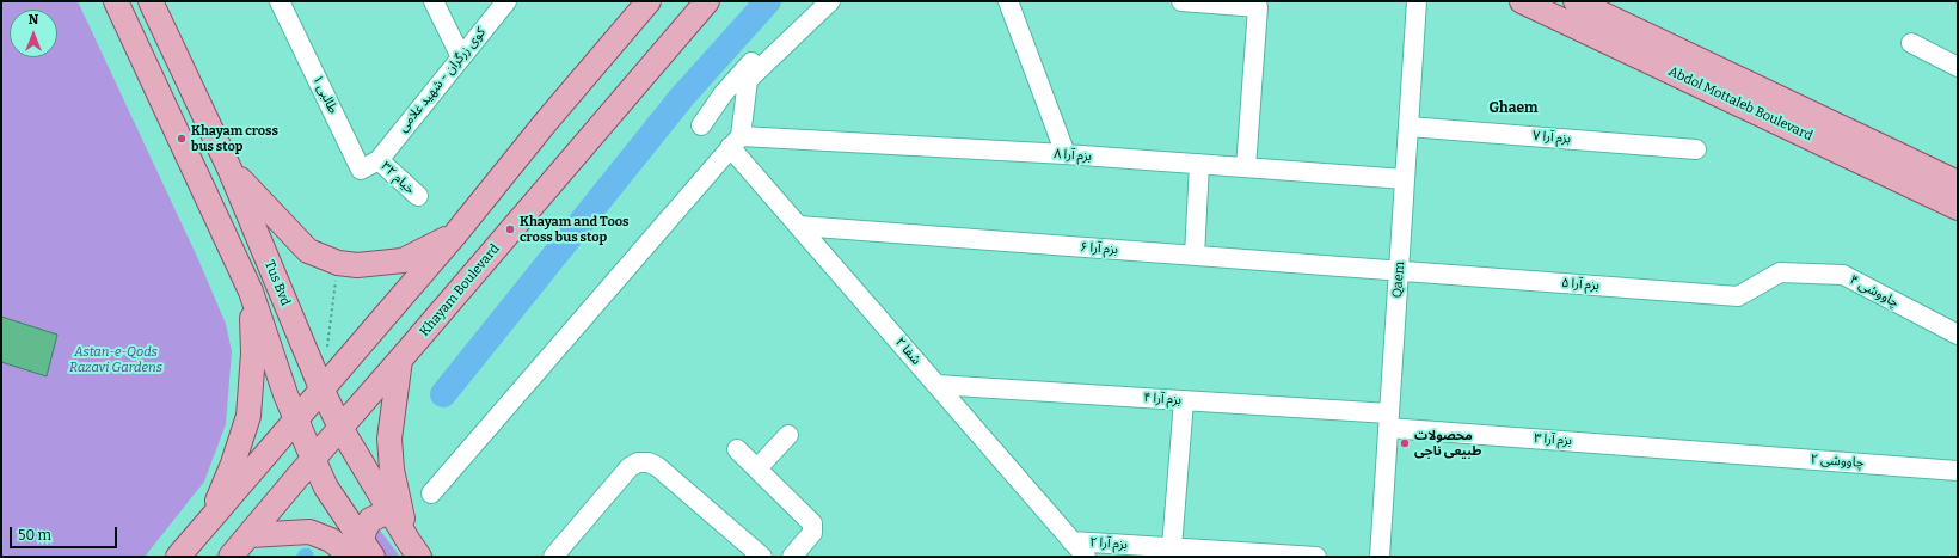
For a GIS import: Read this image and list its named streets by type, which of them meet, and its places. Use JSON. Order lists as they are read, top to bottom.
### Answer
{
  "streets": {
    "main road": ["Abdol Mottaleb Boulevard", "Tus Bvd", "Khayam Boulevard"],
    "street": [
      "کوی زرگران - شهید غلامی",
      "طالبی ۱",
      "بزم آرا ۷",
      "بزم آرا ۸",
      "خیام ۳۲",
      "بزم آرا ۶",
      "Qaem",
      "بزم آرا ۵",
      "چاووشی ۴",
      "شفا ۲",
      "بزم آرا ۴",
      "بزم آرا ۳",
      "چاووشی ۲",
      "بزم آرا ۲"
    ]
  },
  "crossings": [
    ["کوی زرگران - شهید غلامی", "طالبی ۱"],
    ["کوی زرگران - شهید غلامی", "خیام ۳۲"],
    ["طالبی ۱", "خیام ۳۲"],
    ["بزم آرا ۷", "Qaem"],
    ["بزم آرا ۸", "Qaem"],
    ["بزم آرا ۸", "شفا ۲"],
    ["بزم آرا ۶", "Qaem"],
    ["بزم آرا ۶", "بزم آرا ۵"],
    ["بزم آرا ۶", "شفا ۲"],
    ["Qaem", "بزم آرا ۵"],
    ["Qaem", "بزم آرا ۴"],
    ["Qaem", "بزم آرا ۳"],
    ["Tus Bvd", "Khayam Boulevard"],
    ["بزم آرا ۵", "چاووشی ۴"],
    ["شفا ۲", "بزم آرا ۴"],
    ["شفا ۲", "بزم آرا ۲"],
    ["بزم آرا ۴", "بزم آرا ۳"],
    ["بزم آرا ۳", "چاووشی ۲"]
  ],
  "districts": ["Ghaem"],
  "parks": ["Astan-e-Qods Razavi Gardens"],
  "places": ["Khayam cross bus stop", "Khayam and Toos cross bus stop", "محصولات طبیعی ناجی"],
  "scale_bar": "50 m",
  "north": "top"
}
